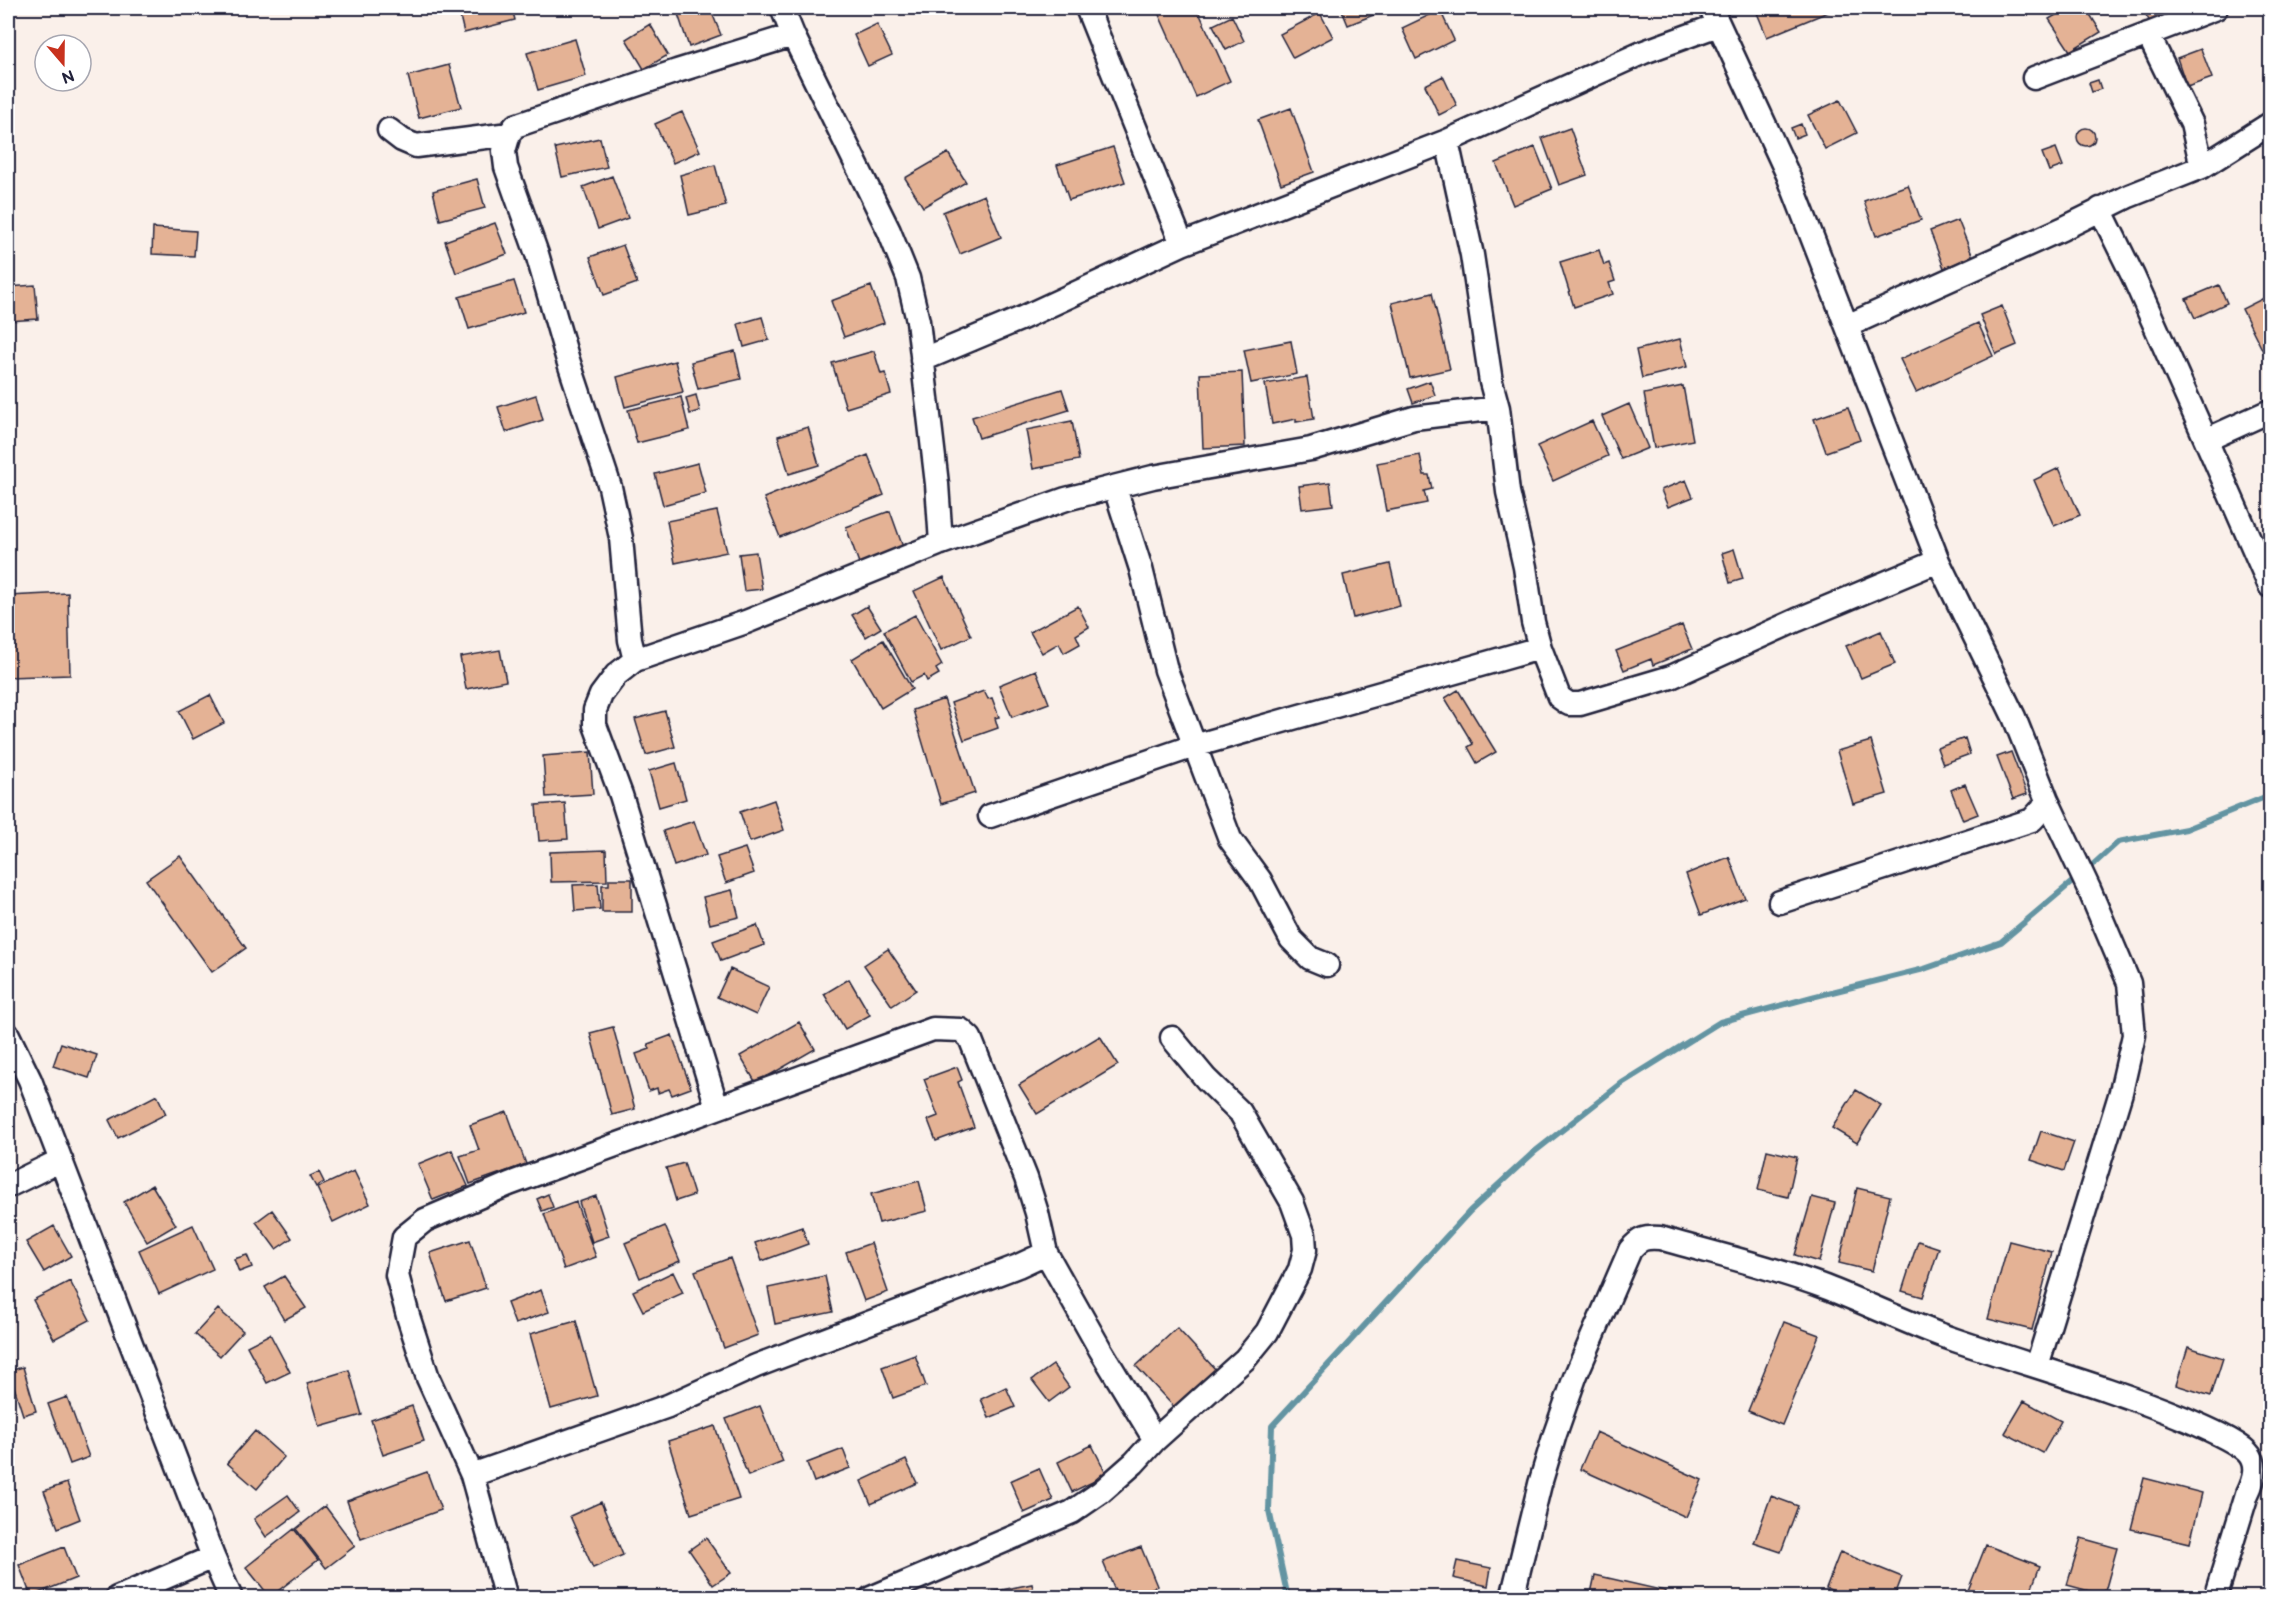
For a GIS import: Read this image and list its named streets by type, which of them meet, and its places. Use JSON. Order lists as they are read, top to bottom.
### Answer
{
  "north": "bottom"
}
